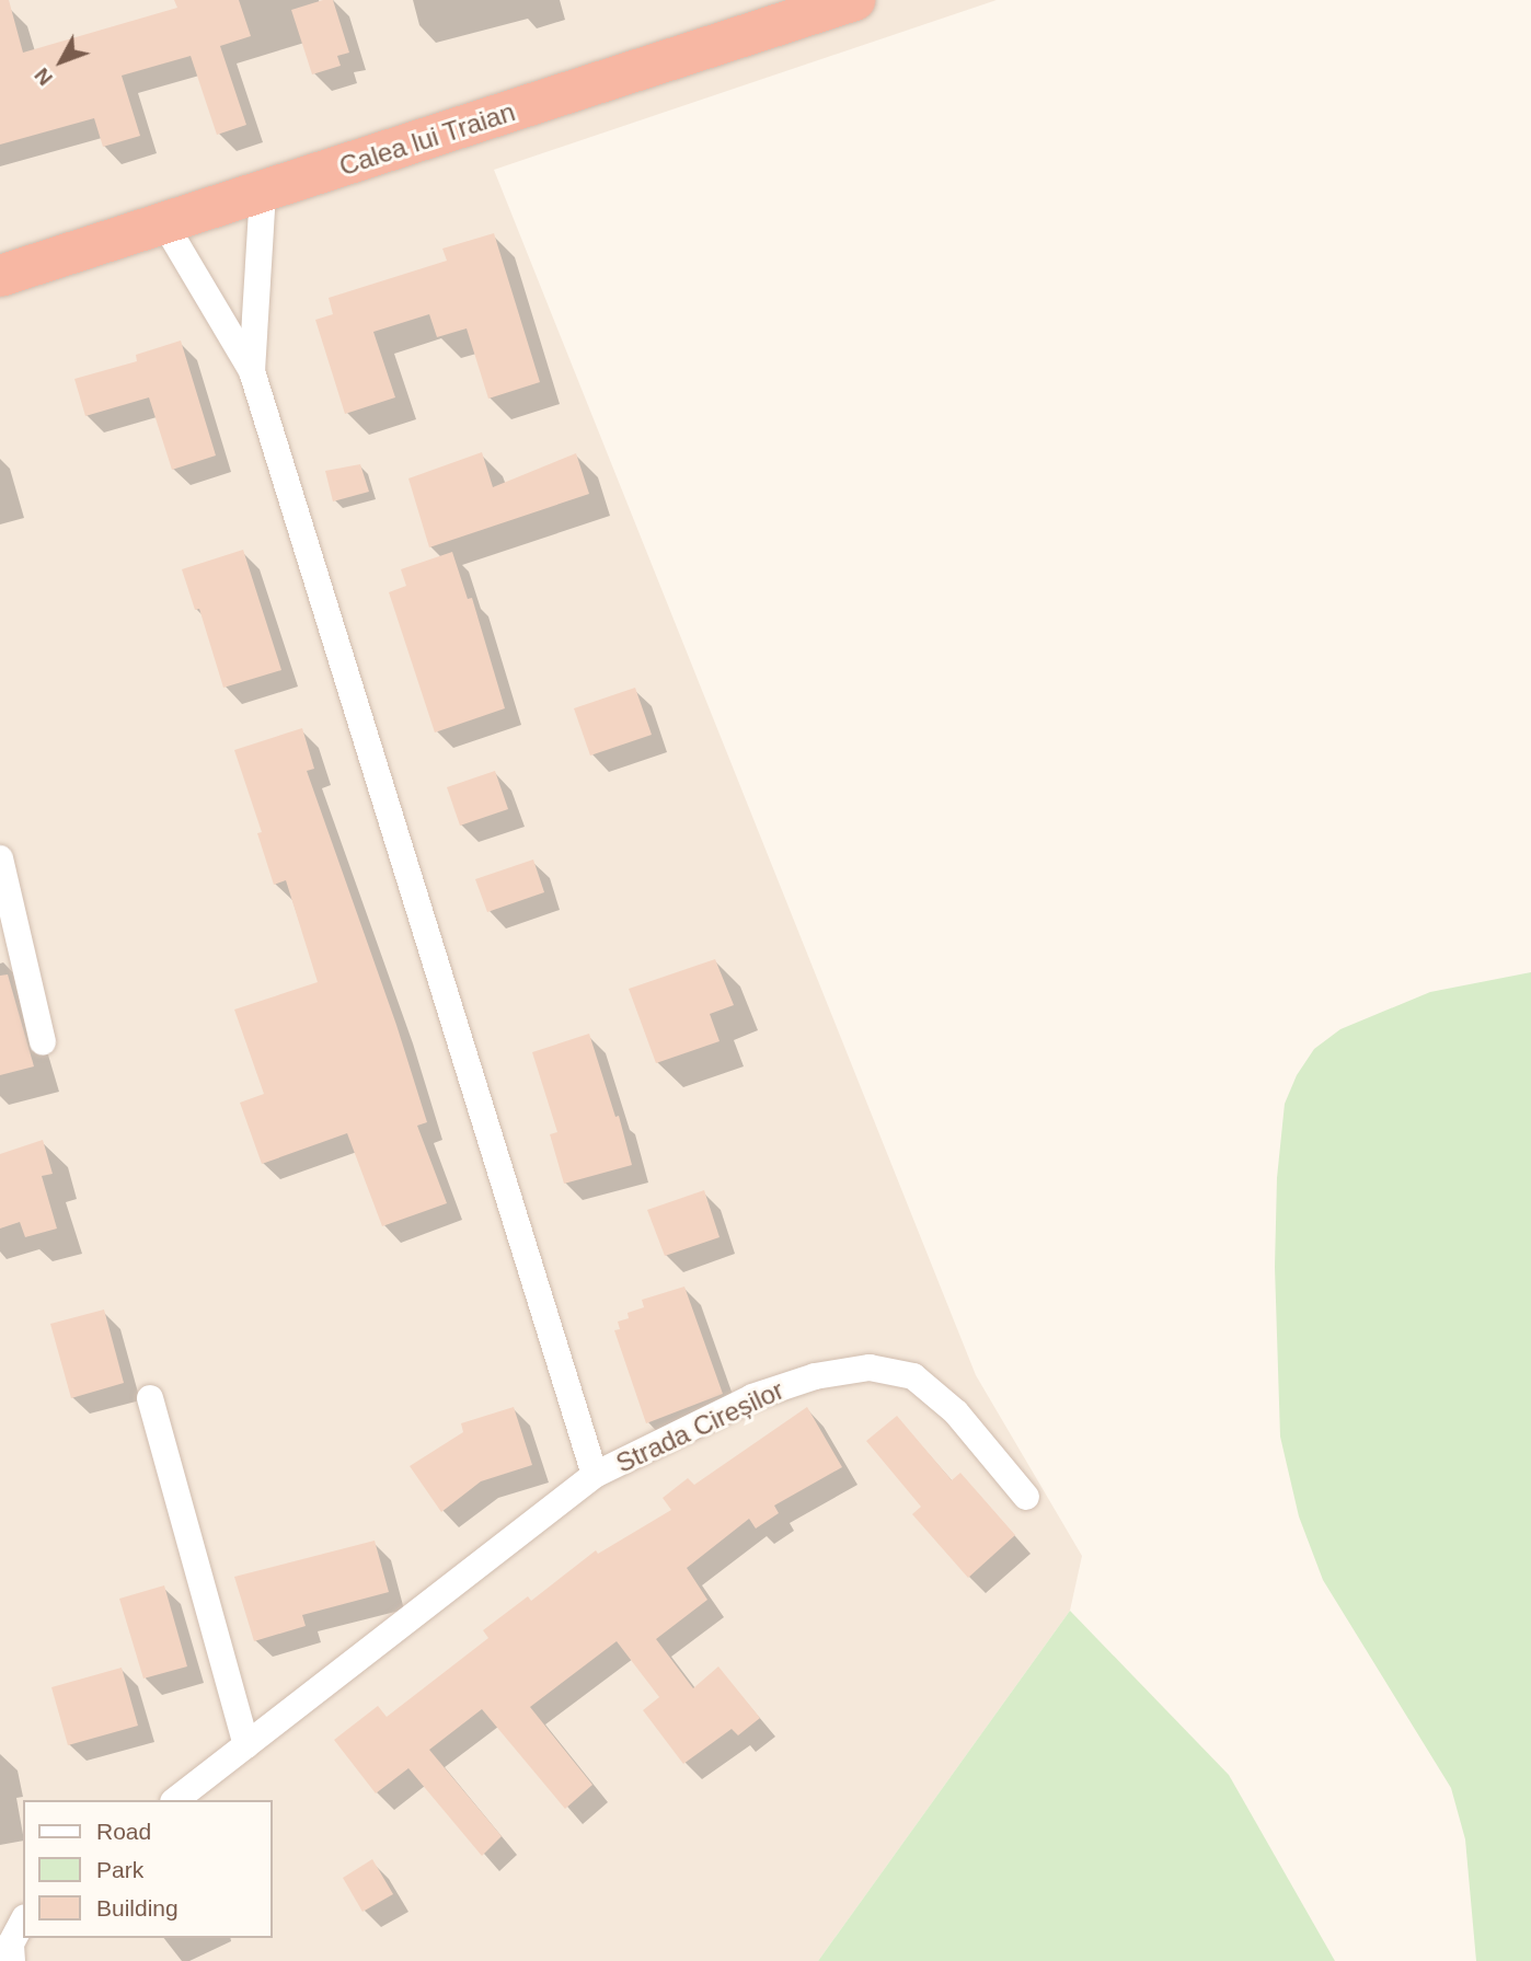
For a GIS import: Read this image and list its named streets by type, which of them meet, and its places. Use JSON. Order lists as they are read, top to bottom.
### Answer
{
  "streets": {
    "highway": ["Calea lui Traian"],
    "street": ["Strada Cireșilor"]
  },
  "legend": ["Road", "Park", "Building"],
  "north": "bottom left"
}
